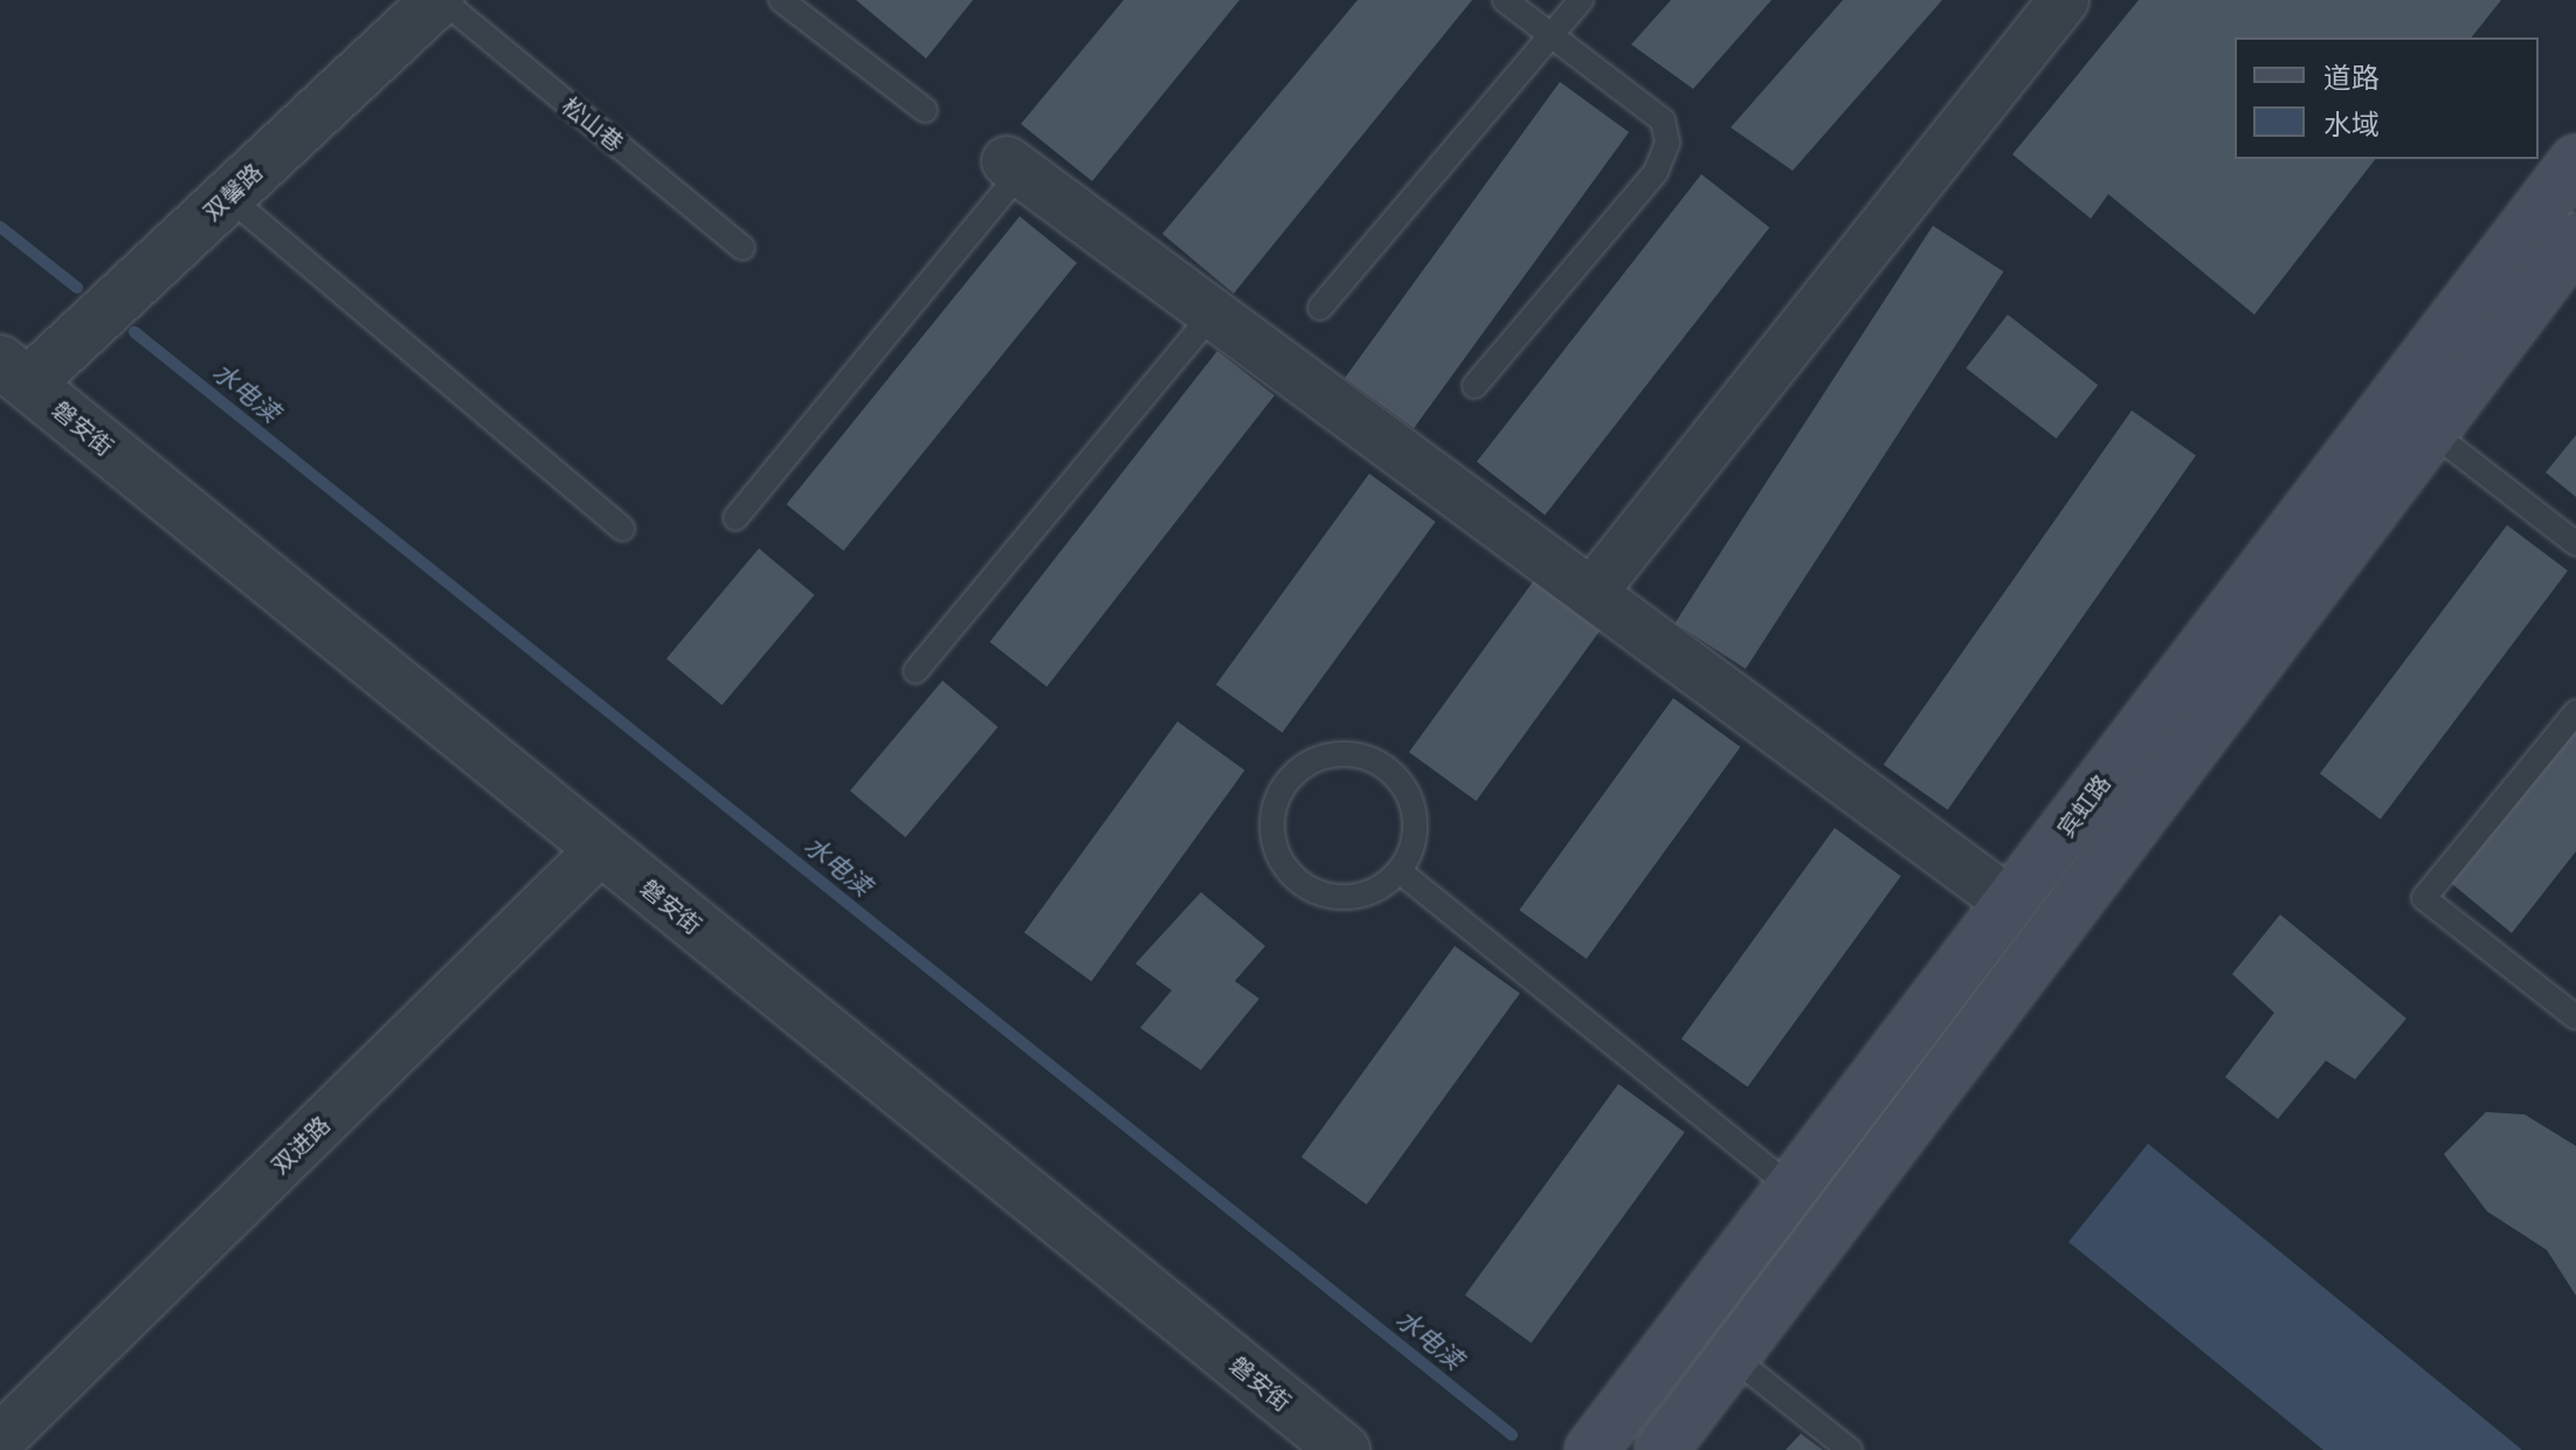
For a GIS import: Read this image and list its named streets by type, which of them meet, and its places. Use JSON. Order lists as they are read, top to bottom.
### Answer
{
  "streets": {
    "main road": ["宾虹路"],
    "street": ["双馨路", "磐安街", "双进路"],
    "lane": ["松山巷"]
  },
  "crossings": [
    ["松山巷", "双馨路"],
    ["双馨路", "磐安街"],
    ["磐安街", "双进路"]
  ],
  "water": ["水电渎"],
  "legend": ["道路", "水域"]
}
